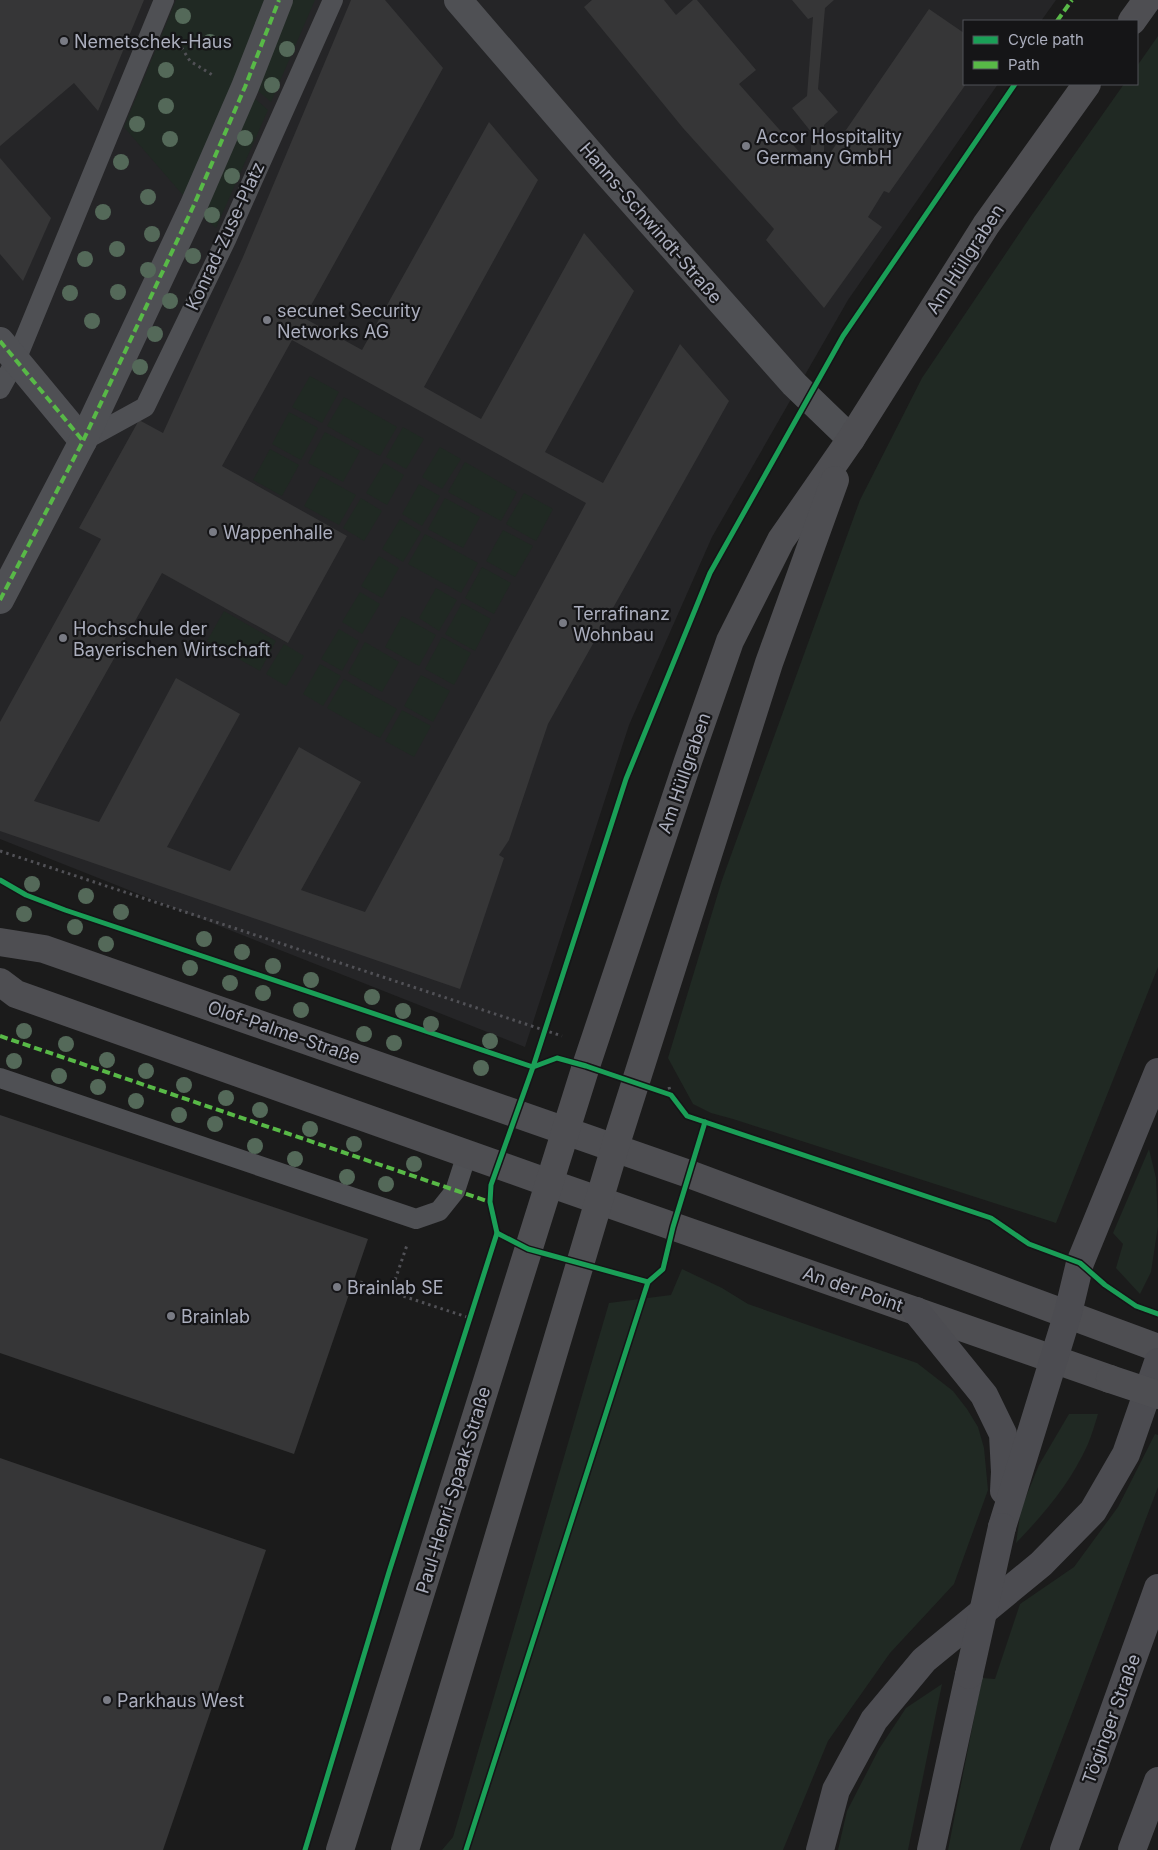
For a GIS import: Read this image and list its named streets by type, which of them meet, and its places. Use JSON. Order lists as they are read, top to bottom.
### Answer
{
  "streets": {
    "highway": ["Töginger Straße"],
    "main road": [
      "Am Hüllgraben",
      "Olof-Palme-Straße",
      "An der Point",
      "Paul-Henri-Spaak-Straße"
    ],
    "street": ["Hanns-Schwindt-Straße"],
    "lane": ["Konrad-Zuse-Platz"]
  },
  "crossings": [
    ["Hanns-Schwindt-Straße", "Am Hüllgraben"],
    ["Am Hüllgraben", "Olof-Palme-Straße"],
    ["Am Hüllgraben", "Paul-Henri-Spaak-Straße"],
    ["Olof-Palme-Straße", "Paul-Henri-Spaak-Straße"],
    ["An der Point", "Paul-Henri-Spaak-Straße"]
  ],
  "places": [
    "Nemetschek-Haus",
    "Accor Hospitality Germany GmbH",
    "secunet Security Networks AG",
    "Wappenhalle",
    "Terrafinanz Wohnbau",
    "Hochschule der Bayerischen Wirtschaft",
    "Brainlab SE",
    "Brainlab",
    "Parkhaus West"
  ],
  "legend": ["Cycle path", "Path"]
}
